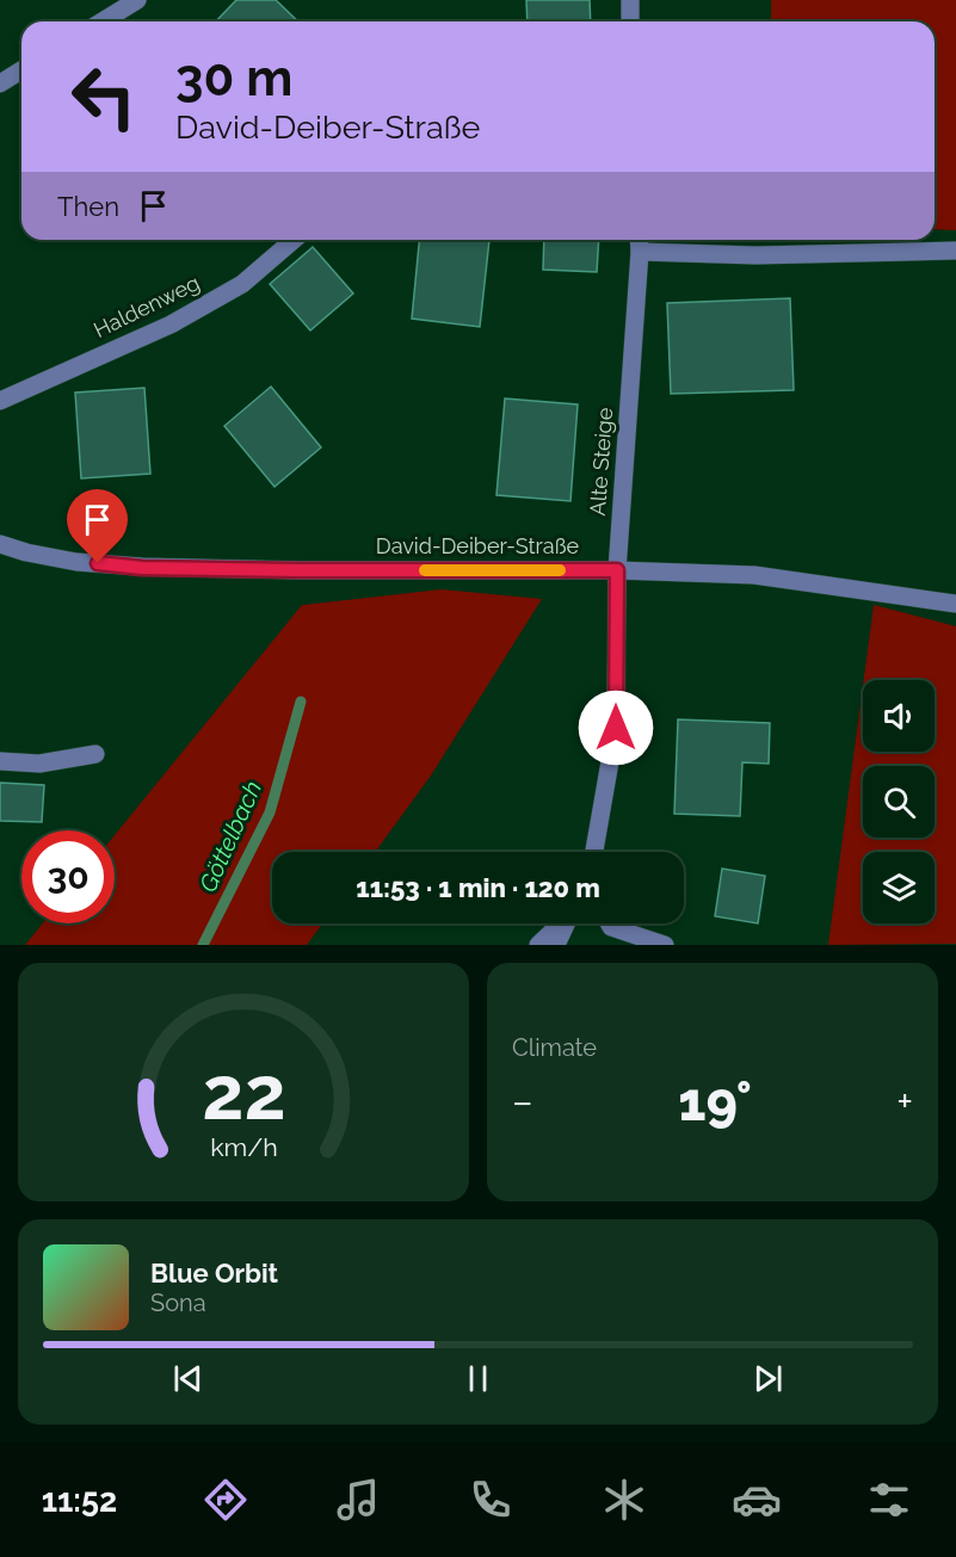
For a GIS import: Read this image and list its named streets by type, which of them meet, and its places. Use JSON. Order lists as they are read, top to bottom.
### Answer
{
  "streets": {
    "street": ["Haldenweg", "Alte Steige", "David-Deiber-Straße"]
  },
  "crossings": [
    ["Alte Steige", "David-Deiber-Straße"]
  ],
  "water": ["Göttelbach"],
  "page": {
    "turn": ["30 m", "David-Deiber-Straße"],
    "then": "Then",
    "limit": "30",
    "trip": "11:53 · 1 min · 120 m",
    "tile": "Climate",
    "heat": ["−", "19°", "+"],
    "song": ["Blue Orbit", "Sona"],
    "tabs": "11:52",
    "gauge": ["22", "km/h"]
  }
}
